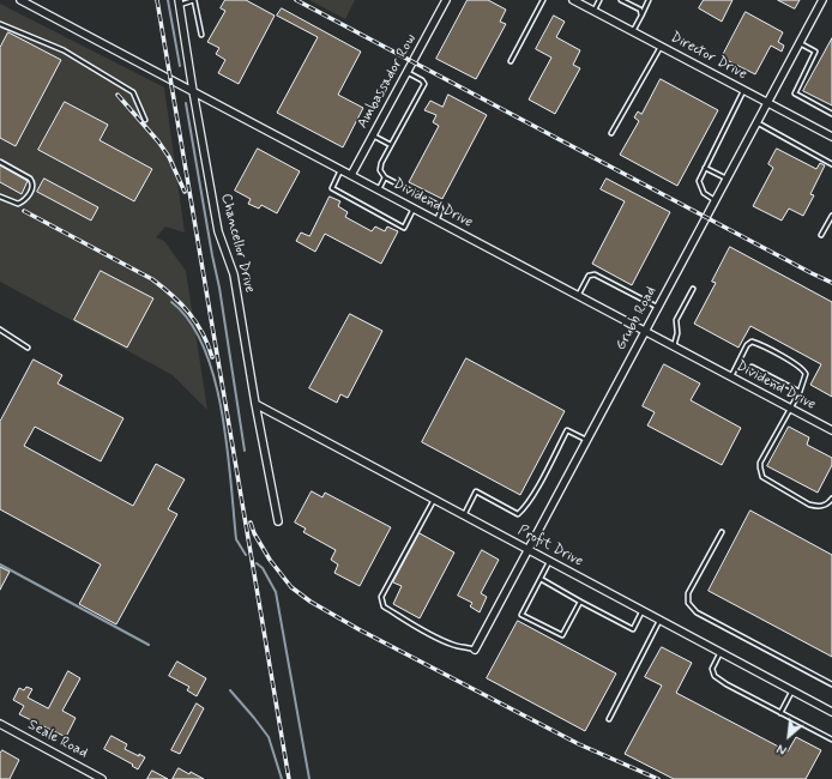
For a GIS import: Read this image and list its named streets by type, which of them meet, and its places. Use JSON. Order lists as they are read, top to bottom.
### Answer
{
  "streets": {
    "street": [
      "Director Drive",
      "Ambassador Row",
      "Dividend Drive",
      "Chancellor Drive",
      "Grubb Road",
      "Profit Drive",
      "Seale Road"
    ]
  },
  "crossings": [
    ["Director Drive", "Grubb Road"],
    ["Ambassador Row", "Dividend Drive"],
    ["Dividend Drive", "Chancellor Drive"],
    ["Dividend Drive", "Grubb Road"],
    ["Chancellor Drive", "Profit Drive"],
    ["Grubb Road", "Profit Drive"]
  ],
  "north": "bottom left"
}
